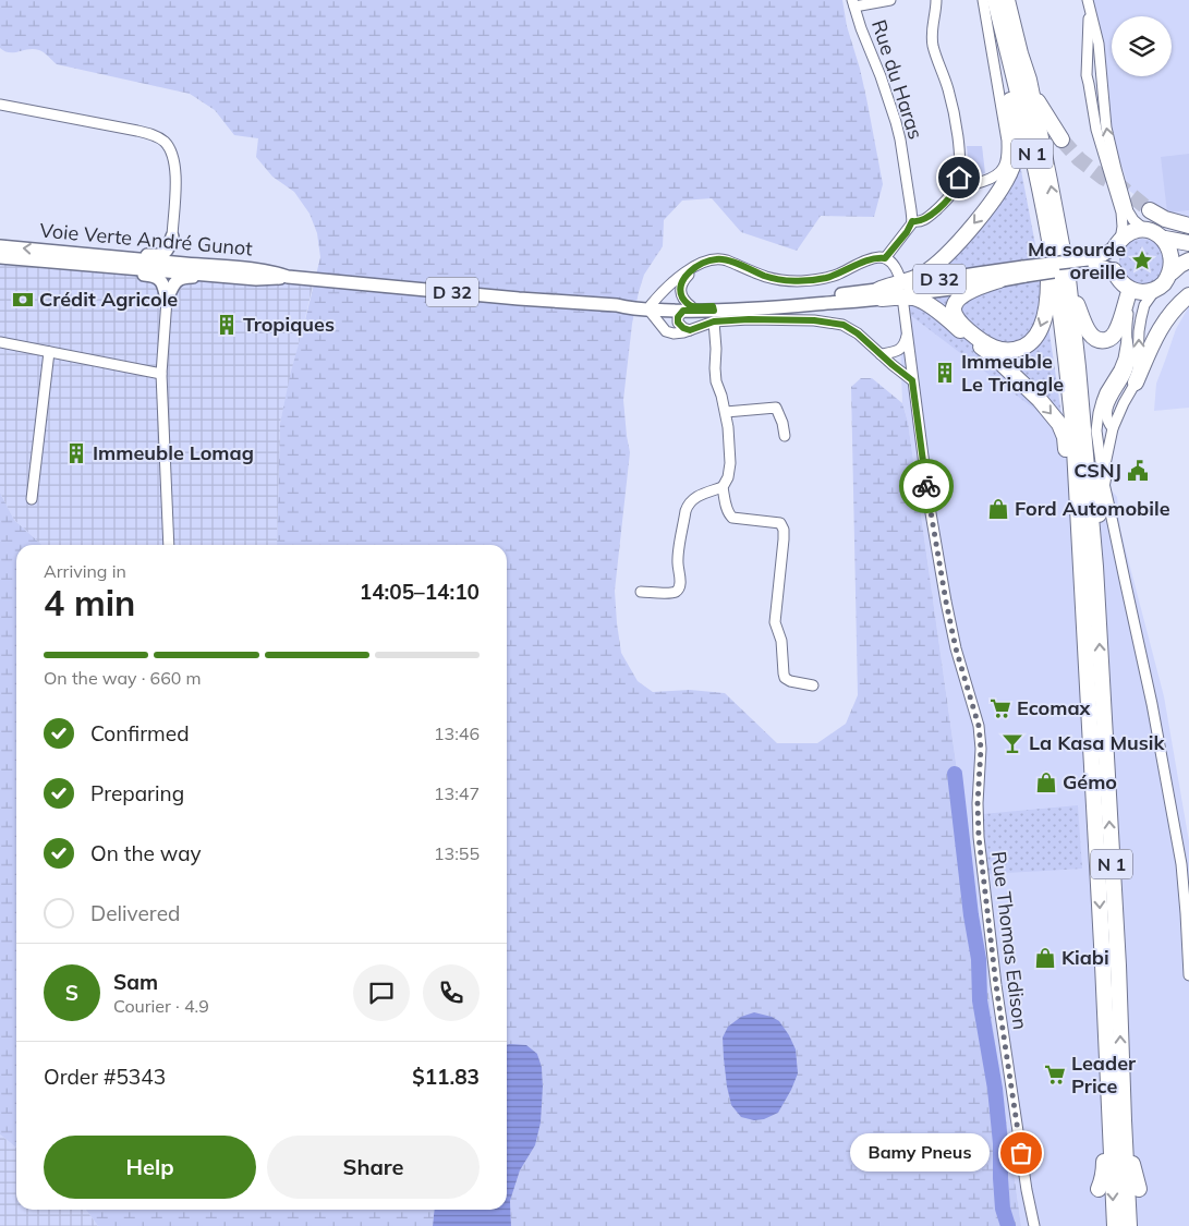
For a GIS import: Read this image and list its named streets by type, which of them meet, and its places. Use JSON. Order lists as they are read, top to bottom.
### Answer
{
  "streets": {
    "highway": ["N 1"],
    "main road": ["Voie Verte André Gunot", "D 32"],
    "street": ["Rue du Haras", "Rue Thomas Edison"]
  },
  "places": {
    "place": ["Ma sourde oreille"],
    "bank": ["Crédit Agricole"],
    "building": ["Tropiques", "Immeuble Le Triangle", "Immeuble Lomag"],
    "public building": ["CSNJ"],
    "shop": ["Ford Automobile", "Gémo", "Kiabi"],
    "supermarket": ["Ecomax", "Leader Price"],
    "bar": ["La Kasa Musik"],
    "other": ["Bamy Pneus"]
  },
  "page": {
    "heading": ["4 min", "Arriving in", "14:05–14:10"],
    "panel": [
      "Sam",
      "Courier · 4.9",
      "Order #5343",
      "$11.83"
    ],
    "bar": "On the way · 660 m",
    "list": [
      ["Confirmed", "13:46"],
      ["Preparing", "13:47"],
      ["On the way", "13:55"],
      "Delivered"
    ],
    "round": "S",
    "buttons": ["Help", "Share"],
    "bubble": "Bamy Pneus"
  }
}
